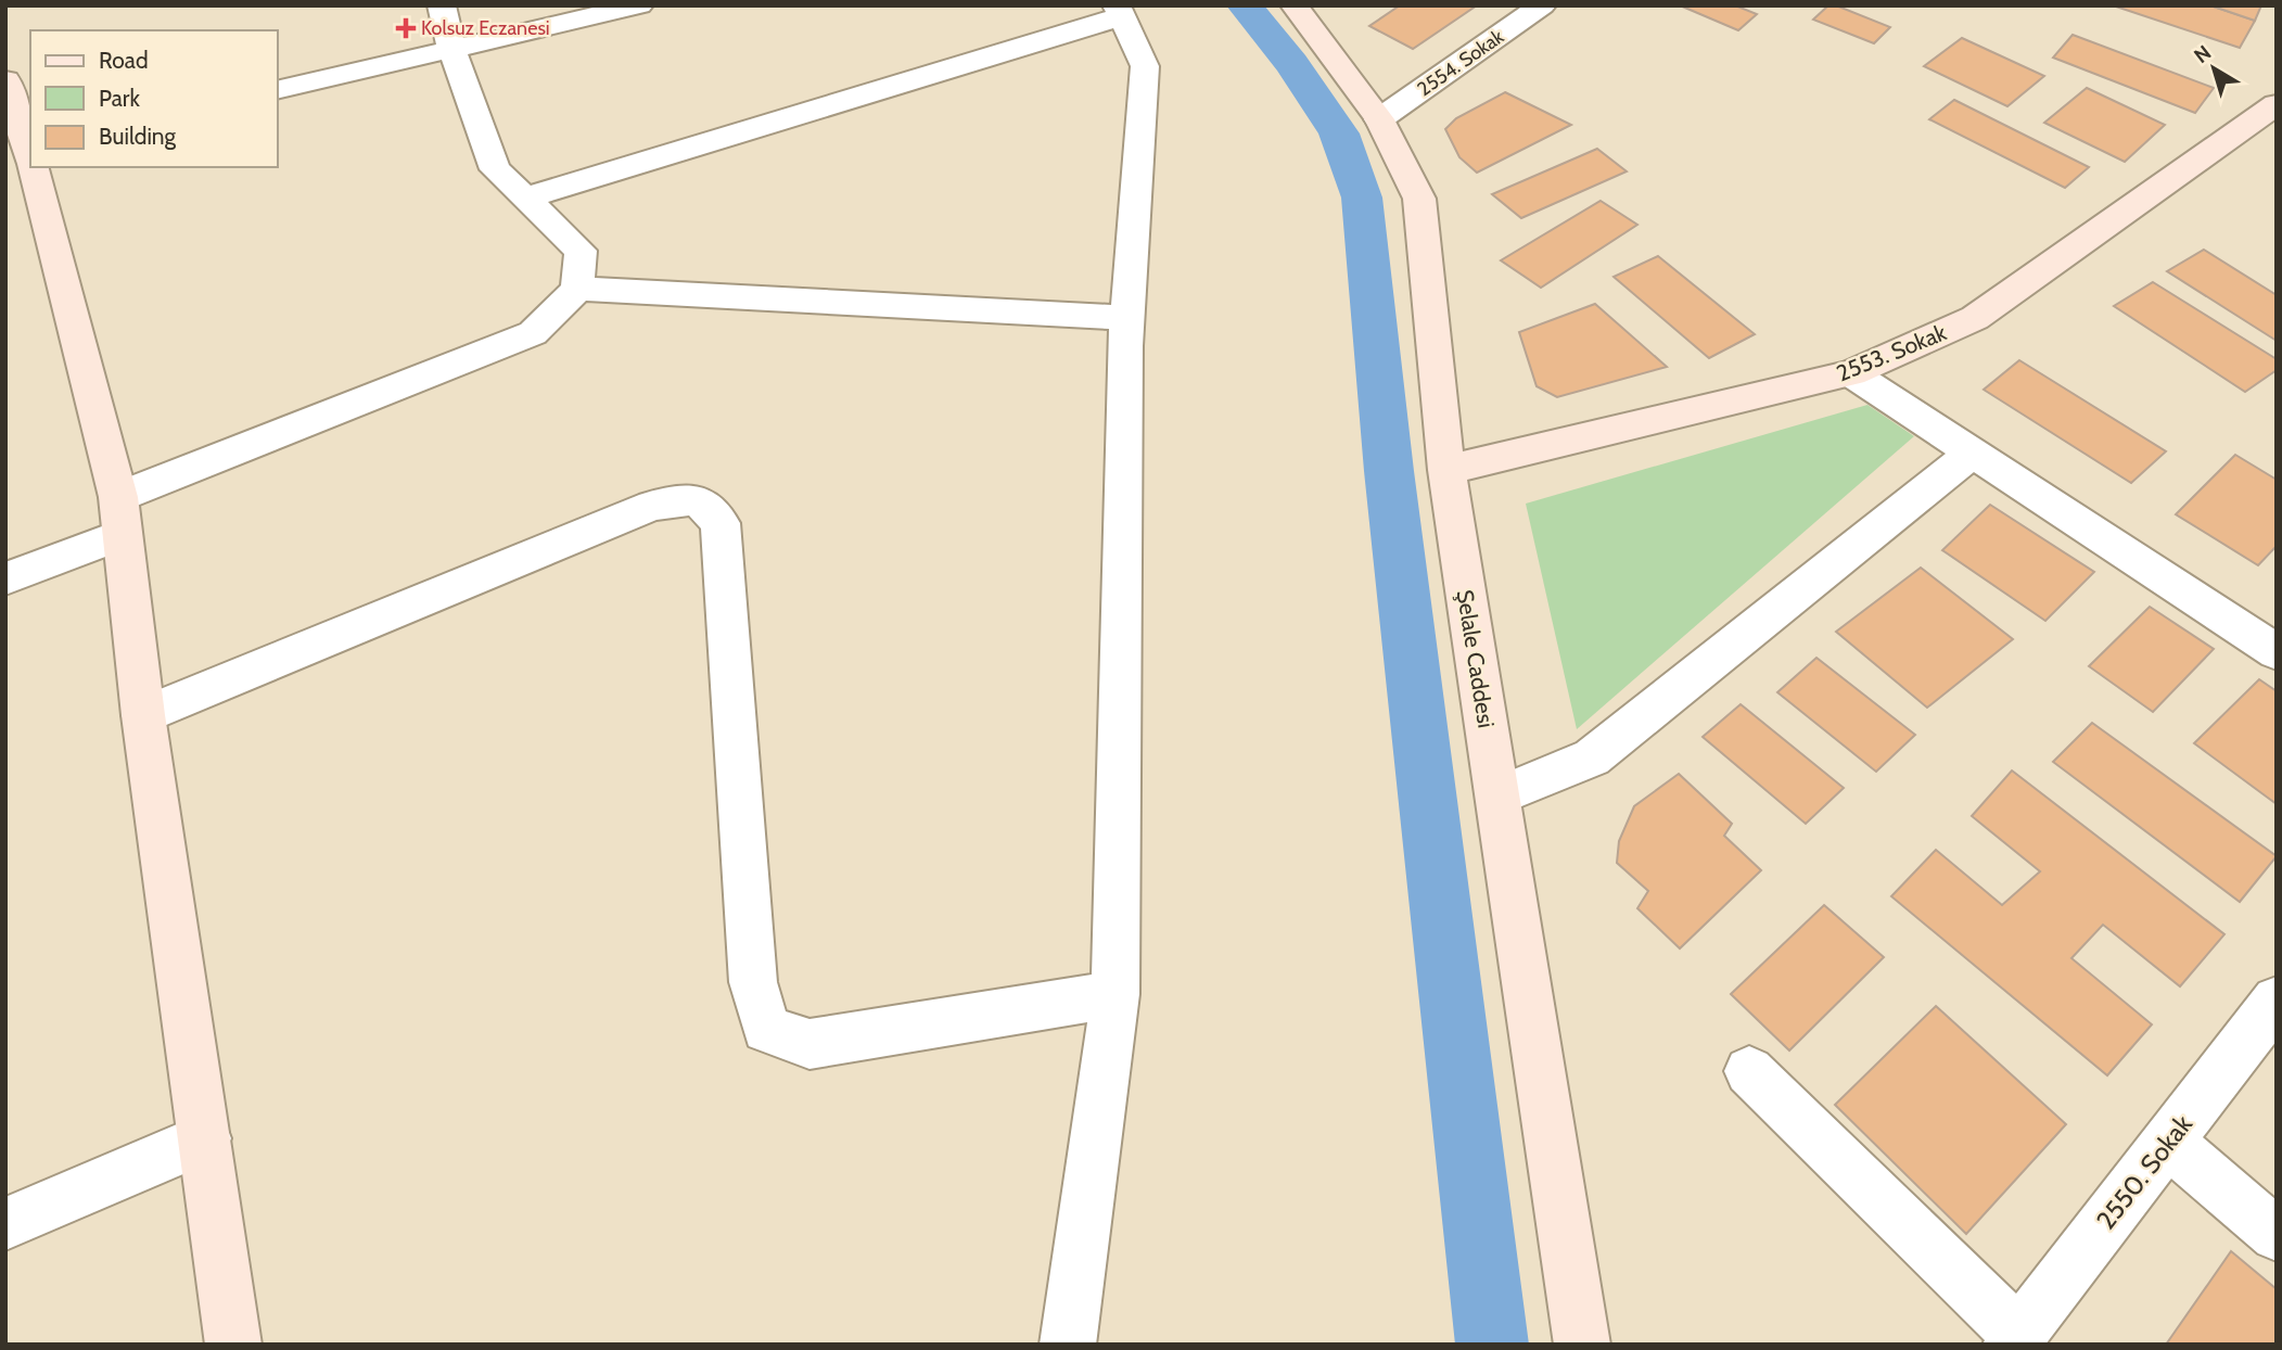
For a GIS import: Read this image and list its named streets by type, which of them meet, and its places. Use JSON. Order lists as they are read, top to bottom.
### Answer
{
  "streets": {
    "street": [
      "2554. Sokak",
      "2553. Sokak",
      "Şelale Caddesi",
      "2550. Sokak"
    ]
  },
  "crossings": [
    ["2554. Sokak", "Şelale Caddesi"],
    ["2553. Sokak", "Şelale Caddesi"]
  ],
  "places": {
    "health": ["Kolsuz Eczanesi"]
  },
  "legend": ["Road", "Park", "Building"],
  "north": "top left"
}
